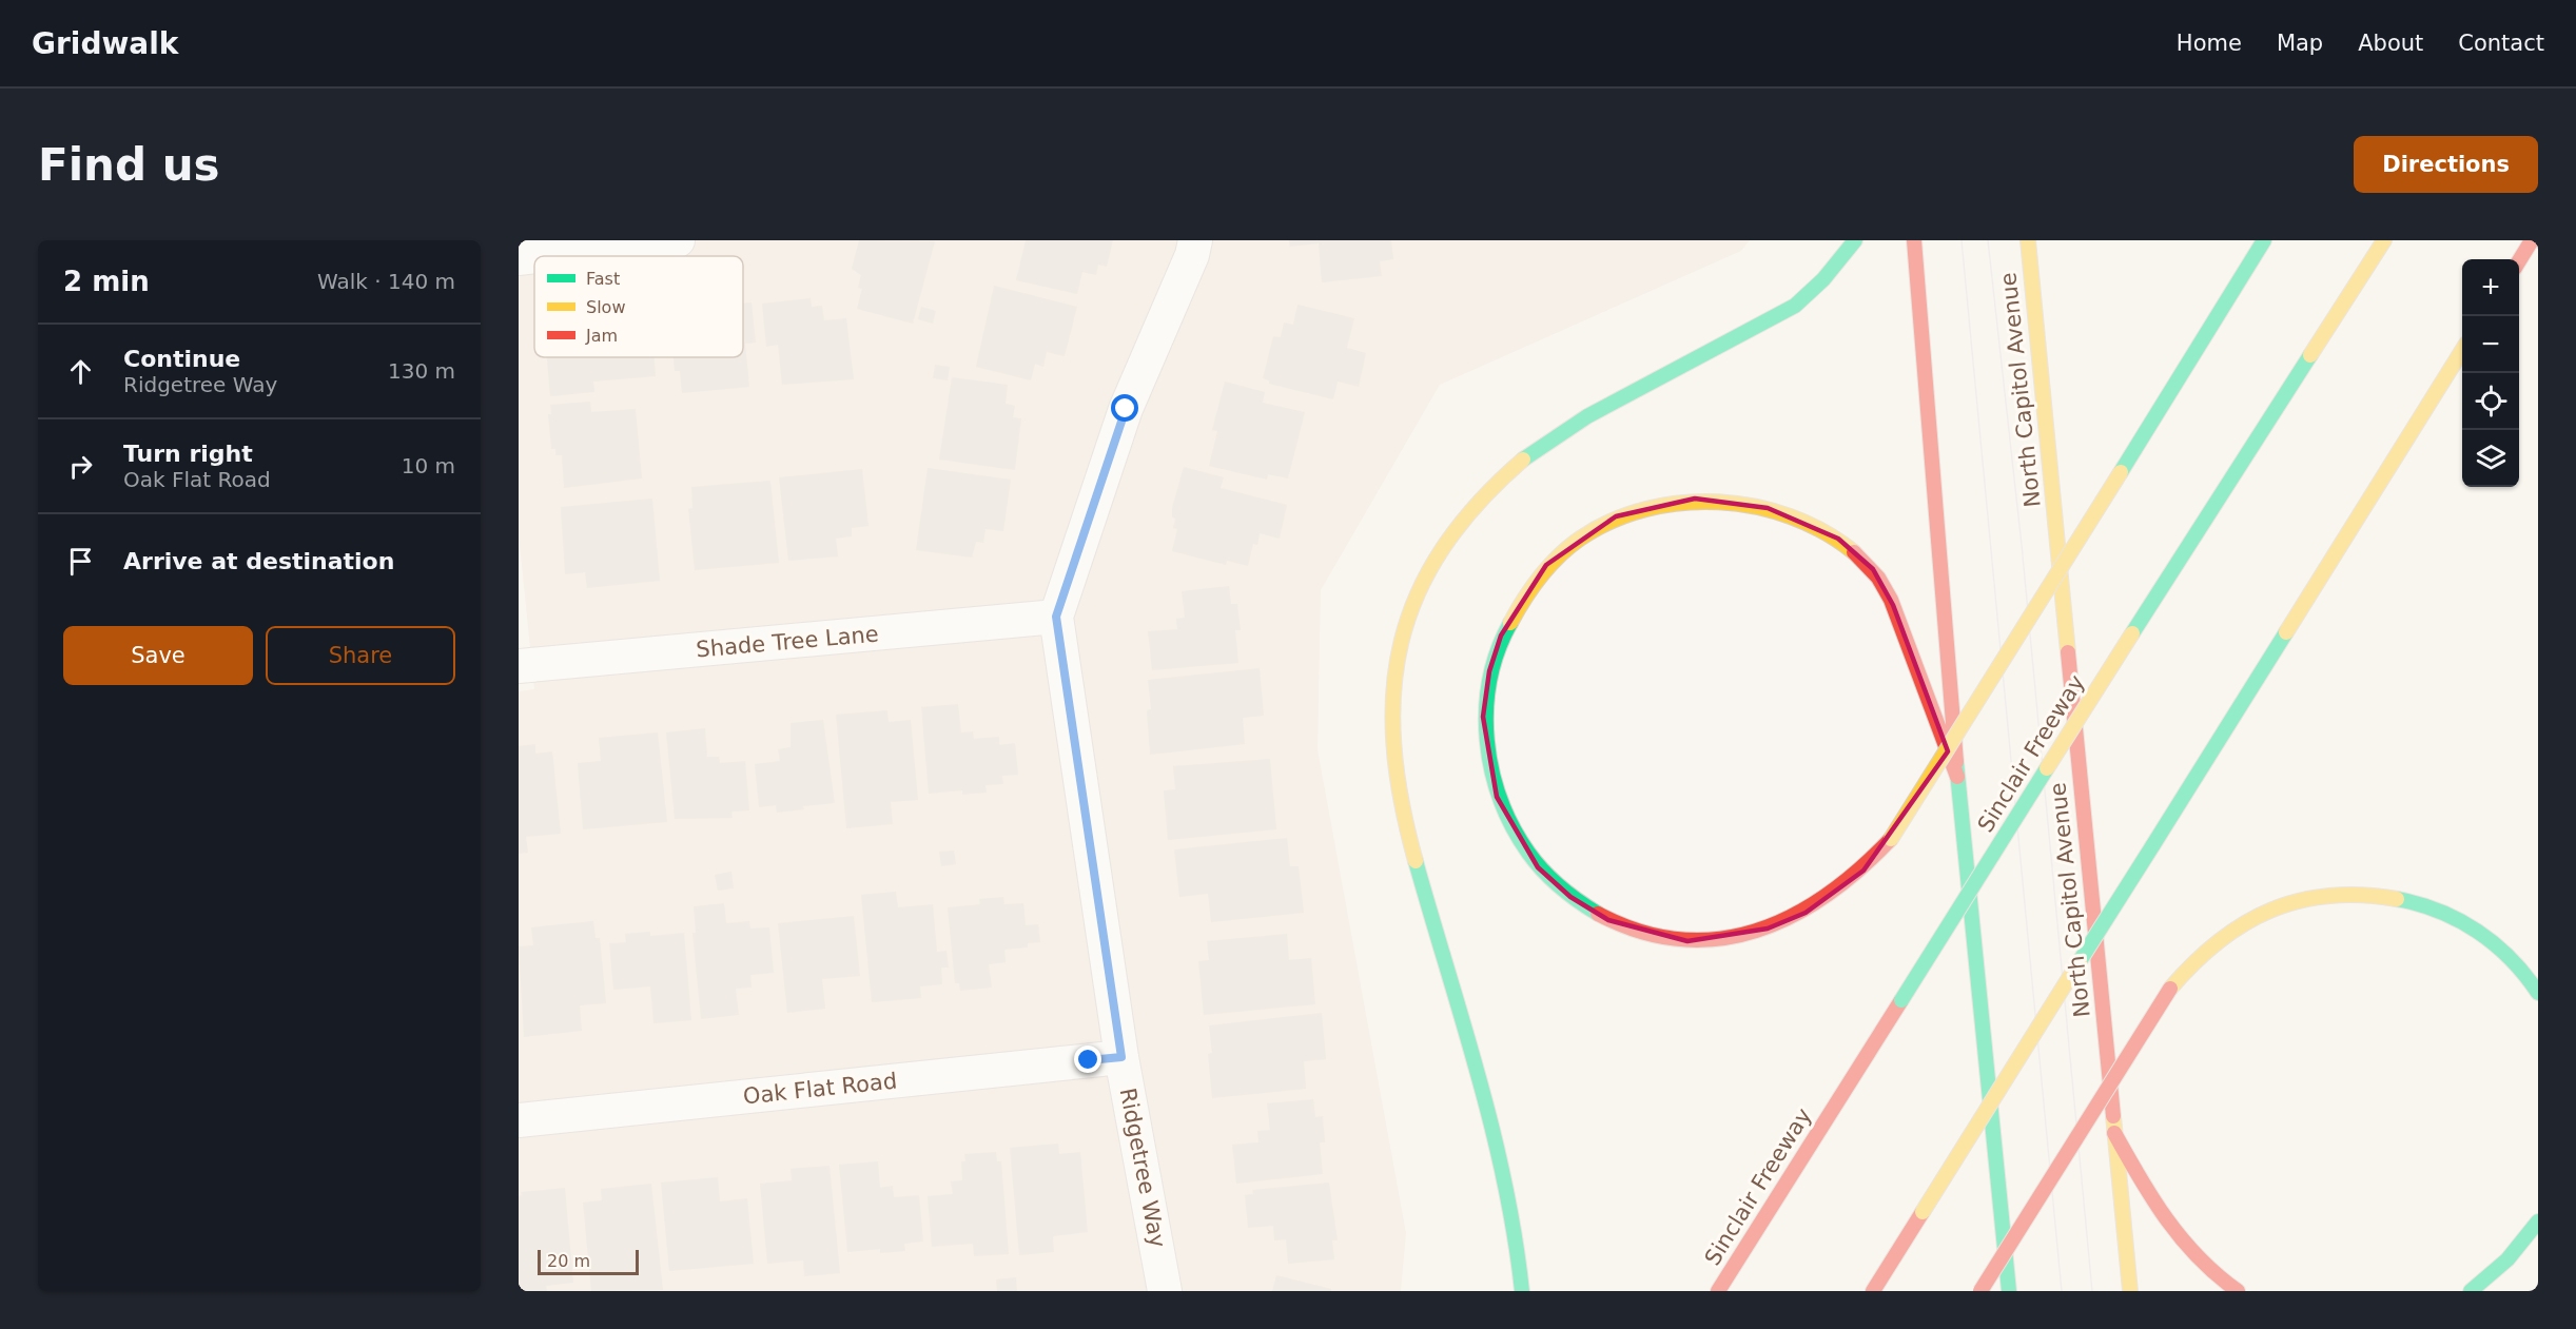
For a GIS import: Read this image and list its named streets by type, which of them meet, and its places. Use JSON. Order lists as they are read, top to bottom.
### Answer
{
  "streets": {
    "main road": ["North Capitol Avenue", "Sinclair Freeway"],
    "street": ["Shade Tree Lane", "Oak Flat Road", "Ridgetree Way"]
  },
  "crossings": [
    ["Shade Tree Lane", "Ridgetree Way"],
    ["Oak Flat Road", "Ridgetree Way"]
  ],
  "legend": ["Fast", "Slow", "Jam"],
  "scale_bar": "20 m",
  "page": {
    "header": "Gridwalk",
    "nav": [
      "Home",
      "Map",
      "About",
      "Contact"
    ],
    "buttons": [
      "Directions",
      ["Save", "Share"]
    ],
    "title": "Find us",
    "heading": ["2 min", "Walk · 140 m"],
    "map_buttons": ["+", "−"],
    "list": [
      ["Continue", "Ridgetree Way", "130 m"],
      ["Turn right", "Oak Flat Road", "10 m"],
      "Arrive at destination"
    ],
    "scale": "20 m"
  }
}
